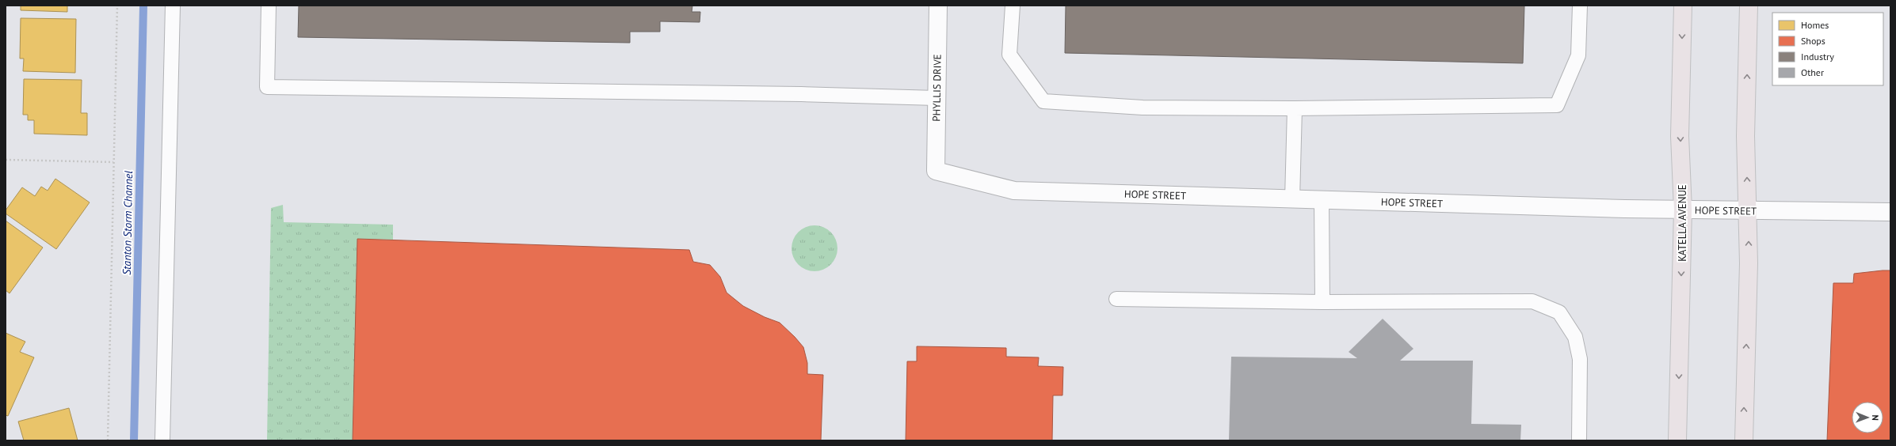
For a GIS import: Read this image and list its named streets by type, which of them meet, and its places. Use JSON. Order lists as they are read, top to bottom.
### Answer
{
  "streets": {
    "main road": ["KATELLA AVENUE"],
    "street": ["PHYLLIS DRIVE", "HOPE STREET"]
  },
  "crossings": [
    ["PHYLLIS DRIVE", "HOPE STREET"],
    ["HOPE STREET", "KATELLA AVENUE"]
  ],
  "water": ["Stanton Storm Channel"],
  "legend": [
    "Homes",
    "Shops",
    "Industry",
    "Other"
  ],
  "north": "right"
}
